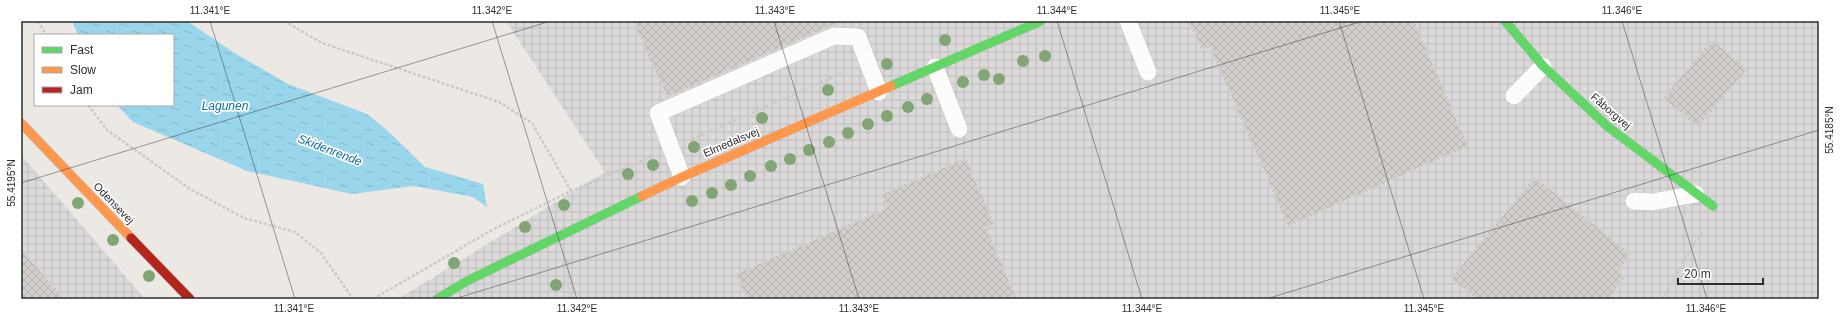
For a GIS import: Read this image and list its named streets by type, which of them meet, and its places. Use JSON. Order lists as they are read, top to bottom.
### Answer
{
  "streets": {
    "street": ["Fåborgvej", "Elmedalsvej", "Odensevej"]
  },
  "water": ["Lagunen", "Skidenrende"],
  "legend": ["Fast", "Slow", "Jam"],
  "scale_bar": "20 m",
  "coordinates": [
    "11.341°E",
    "11.342°E",
    "11.343°E",
    "11.344°E",
    "11.345°E",
    "11.346°E",
    "55.4185°N",
    "55.4195°N"
  ]
}
